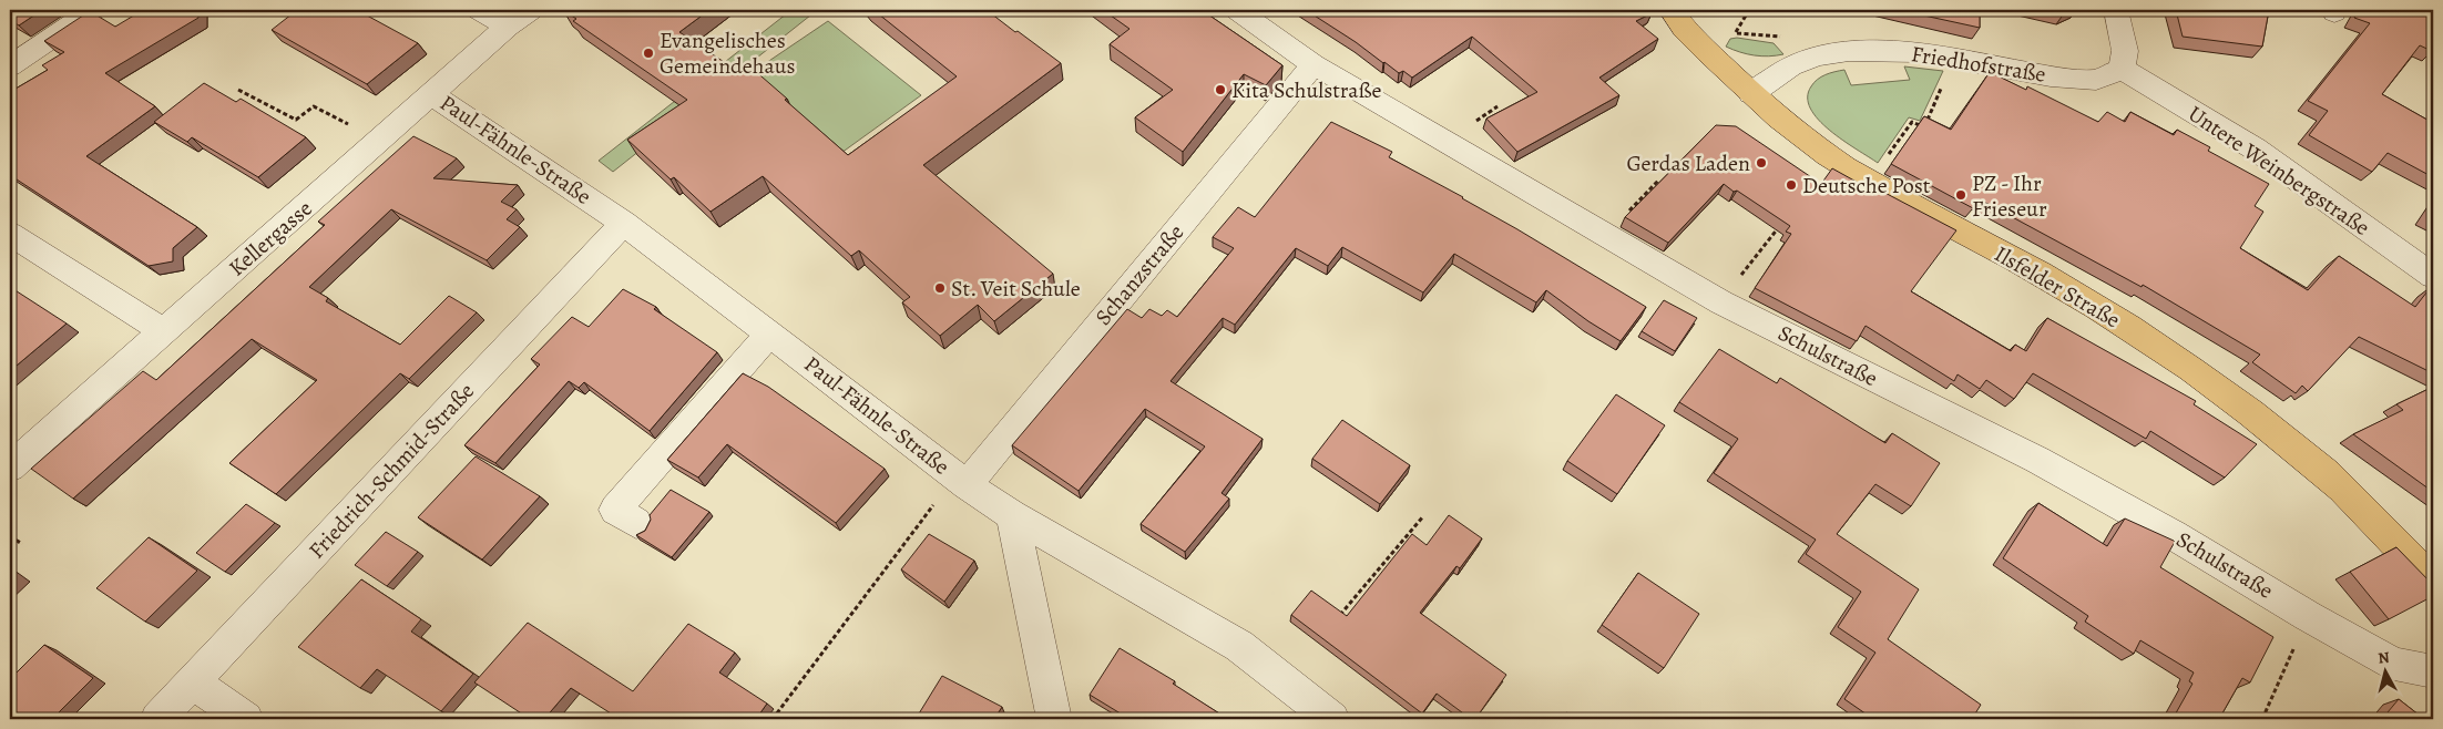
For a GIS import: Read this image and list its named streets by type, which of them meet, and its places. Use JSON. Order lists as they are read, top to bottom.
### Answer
{
  "streets": {
    "main road": ["Ilsfelder Straße"],
    "street": [
      "Friedhofstraße",
      "Paul-Fähnle-Straße",
      "Untere Weinbergstraße",
      "Kellergasse",
      "Schanzstraße",
      "Schulstraße",
      "Friedrich-Schmid-Straße"
    ]
  },
  "crossings": [
    ["Friedhofstraße", "Untere Weinbergstraße"],
    ["Friedhofstraße", "Ilsfelder Straße"],
    ["Paul-Fähnle-Straße", "Kellergasse"],
    ["Paul-Fähnle-Straße", "Schanzstraße"],
    ["Paul-Fähnle-Straße", "Friedrich-Schmid-Straße"],
    ["Schanzstraße", "Schulstraße"]
  ],
  "places": [
    "Evangelisches Gemeindehaus",
    "Kita Schulstraße",
    "Gerdas Laden",
    "Deutsche Post",
    "PZ - Ihr Frieseur",
    "St. Veit Schule"
  ],
  "north": "top"
}
